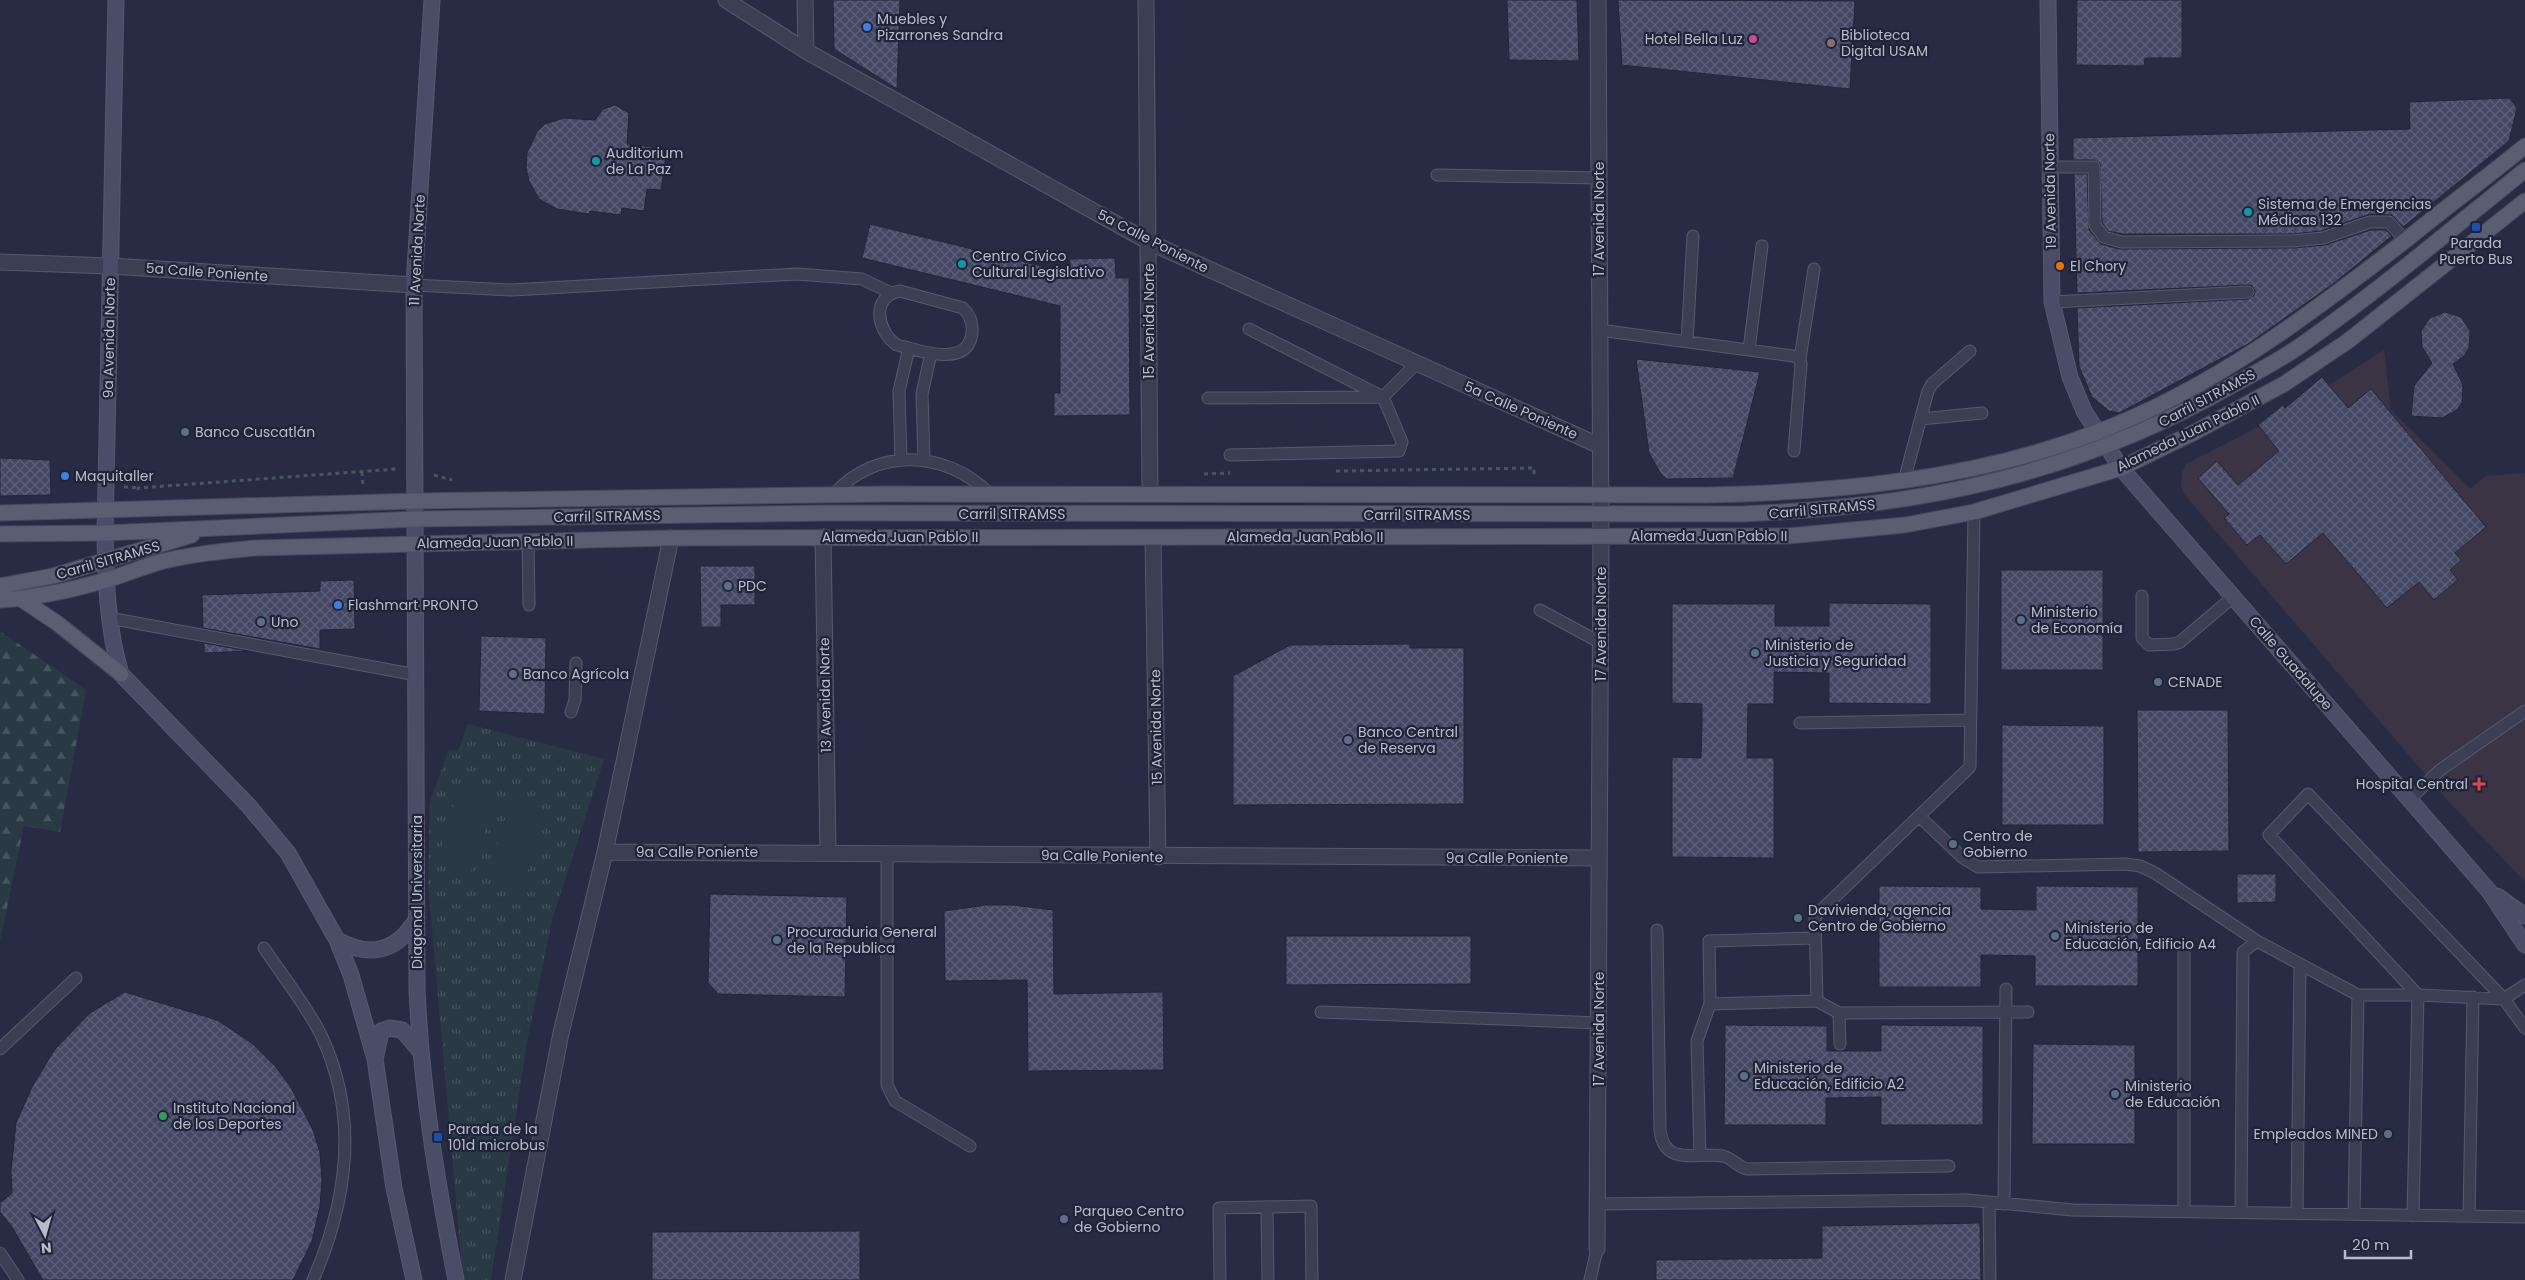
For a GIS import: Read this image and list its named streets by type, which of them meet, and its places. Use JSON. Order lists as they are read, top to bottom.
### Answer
{
  "streets": {
    "main road": [
      "19 Avenida Norte",
      "11 Avenida Norte",
      "9a Avenida Norte",
      "Carril SITRAMSS",
      "Alameda Juan Pablo II",
      "Calle Guadalupe",
      "Diagonal Universitaria"
    ],
    "street": [
      "17 Avenida Norte",
      "5a Calle Poniente",
      "15 Avenida Norte",
      "13 Avenida Norte",
      "9a Calle Poniente"
    ]
  },
  "crossings": [
    ["19 Avenida Norte", "Calle Guadalupe"],
    ["17 Avenida Norte", "5a Calle Poniente"],
    ["17 Avenida Norte", "Carril SITRAMSS"],
    ["17 Avenida Norte", "Alameda Juan Pablo II"],
    ["17 Avenida Norte", "9a Calle Poniente"],
    ["5a Calle Poniente", "11 Avenida Norte"],
    ["5a Calle Poniente", "15 Avenida Norte"],
    ["5a Calle Poniente", "9a Avenida Norte"],
    ["11 Avenida Norte", "Diagonal Universitaria"],
    ["15 Avenida Norte", "Alameda Juan Pablo II"],
    ["15 Avenida Norte", "9a Calle Poniente"],
    ["9a Avenida Norte", "Carril SITRAMSS"],
    ["9a Avenida Norte", "Alameda Juan Pablo II"],
    ["Carril SITRAMSS", "Calle Guadalupe"],
    ["Carril SITRAMSS", "Diagonal Universitaria"],
    ["Alameda Juan Pablo II", "Calle Guadalupe"],
    ["Alameda Juan Pablo II", "13 Avenida Norte"],
    ["Alameda Juan Pablo II", "Diagonal Universitaria"],
    ["13 Avenida Norte", "9a Calle Poniente"]
  ],
  "places": {
    "other": [
      "Muebles y Pizarrones Sandra",
      "Hotel Bella Luz",
      "Biblioteca Digital USAM",
      "Auditorium de La Paz",
      "Sistema de Emergencias Médicas 132",
      "Centro Cívico Cultural Legislativo",
      "El Chory",
      "Banco Cuscatlán",
      "Maquitaller",
      "PDC",
      "Flashmart PRONTO",
      "Ministerio de Economía",
      "Uno",
      "Ministerio de Justicia y Seguridad",
      "Banco Agrícola",
      "CENADE",
      "Banco Central de Reserva",
      "Centro de Gobierno",
      "Davivienda, agencia Centro de Gobierno",
      "Ministerio de Educación, Edificio A4",
      "Procuraduria General de la Republica",
      "Ministerio de Educación, Edificio A2",
      "Ministerio de Educación",
      "Instituto Nacional de los Deportes",
      "Empleados MINED",
      "Parqueo Centro de Gobierno"
    ],
    "transit": ["Parada Puerto Bus", "Parada de la 101d microbus"],
    "health": ["Hospital Central"]
  },
  "scale_bar": "20 m",
  "north": "bottom"
}
